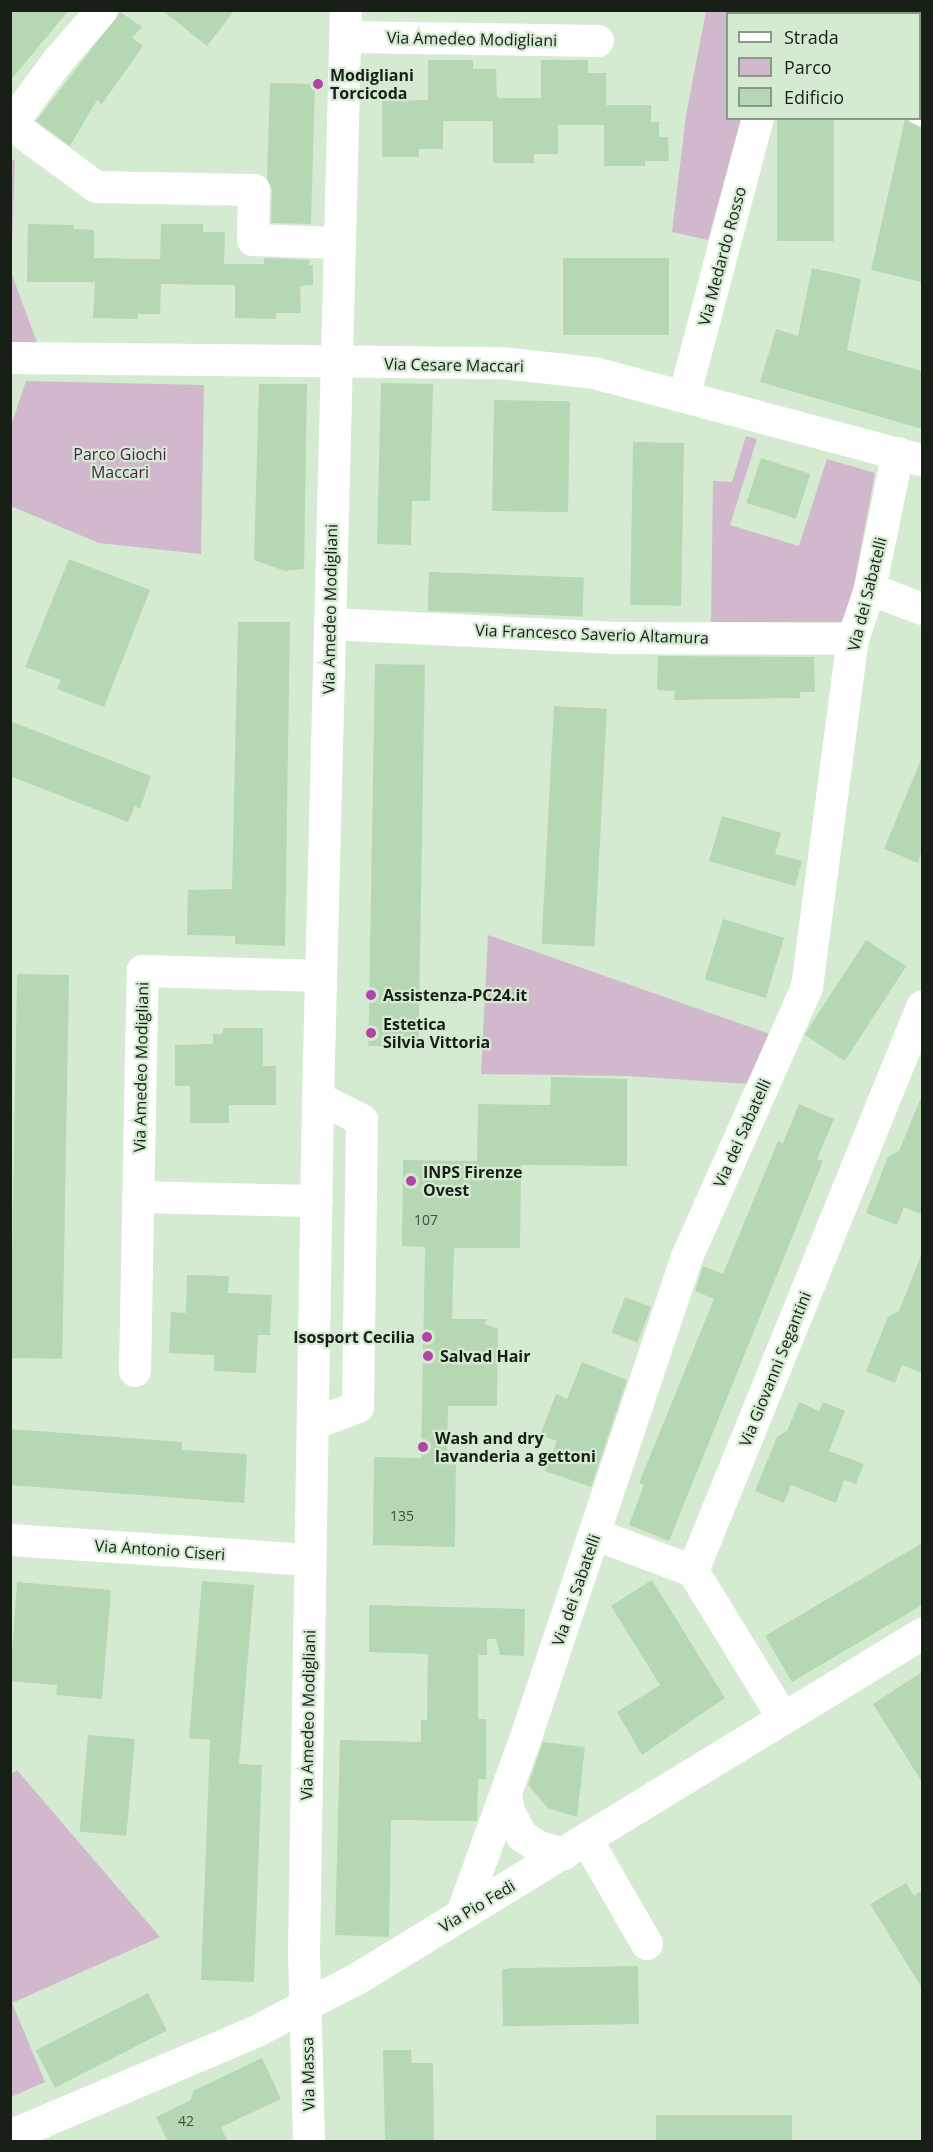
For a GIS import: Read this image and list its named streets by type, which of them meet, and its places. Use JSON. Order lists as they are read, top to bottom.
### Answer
{
  "streets": {
    "street": [
      "Via Amedeo Modigliani",
      "Via Medardo Rosso",
      "Via Cesare Maccari",
      "Via dei Sabatelli",
      "Via Francesco Saverio Altamura",
      "Via Giovanni Segantini",
      "Via Antonio Ciseri",
      "Via Pio Fedi",
      "Via Massa"
    ]
  },
  "crossings": [
    ["Via Amedeo Modigliani", "Via Cesare Maccari"],
    ["Via Amedeo Modigliani", "Via Francesco Saverio Altamura"],
    ["Via Amedeo Modigliani", "Via Antonio Ciseri"],
    ["Via Amedeo Modigliani", "Via Pio Fedi"],
    ["Via Amedeo Modigliani", "Via Massa"],
    ["Via Medardo Rosso", "Via Cesare Maccari"],
    ["Via Cesare Maccari", "Via dei Sabatelli"],
    ["Via dei Sabatelli", "Via Francesco Saverio Altamura"],
    ["Via dei Sabatelli", "Via Pio Fedi"],
    ["Via Pio Fedi", "Via Massa"]
  ],
  "parks": ["Parco Giochi Maccari"],
  "places": [
    "Modigliani Torcicoda",
    "Assistenza-PC24.it",
    "Estetica Silvia Vittoria",
    "INPS Firenze Ovest",
    "Isosport Cecilia",
    "Salvad Hair",
    "Wash and dry lavanderia a gettoni"
  ],
  "house_numbers": ["107", "135", "42"],
  "legend": ["Strada", "Parco", "Edificio"]
}
